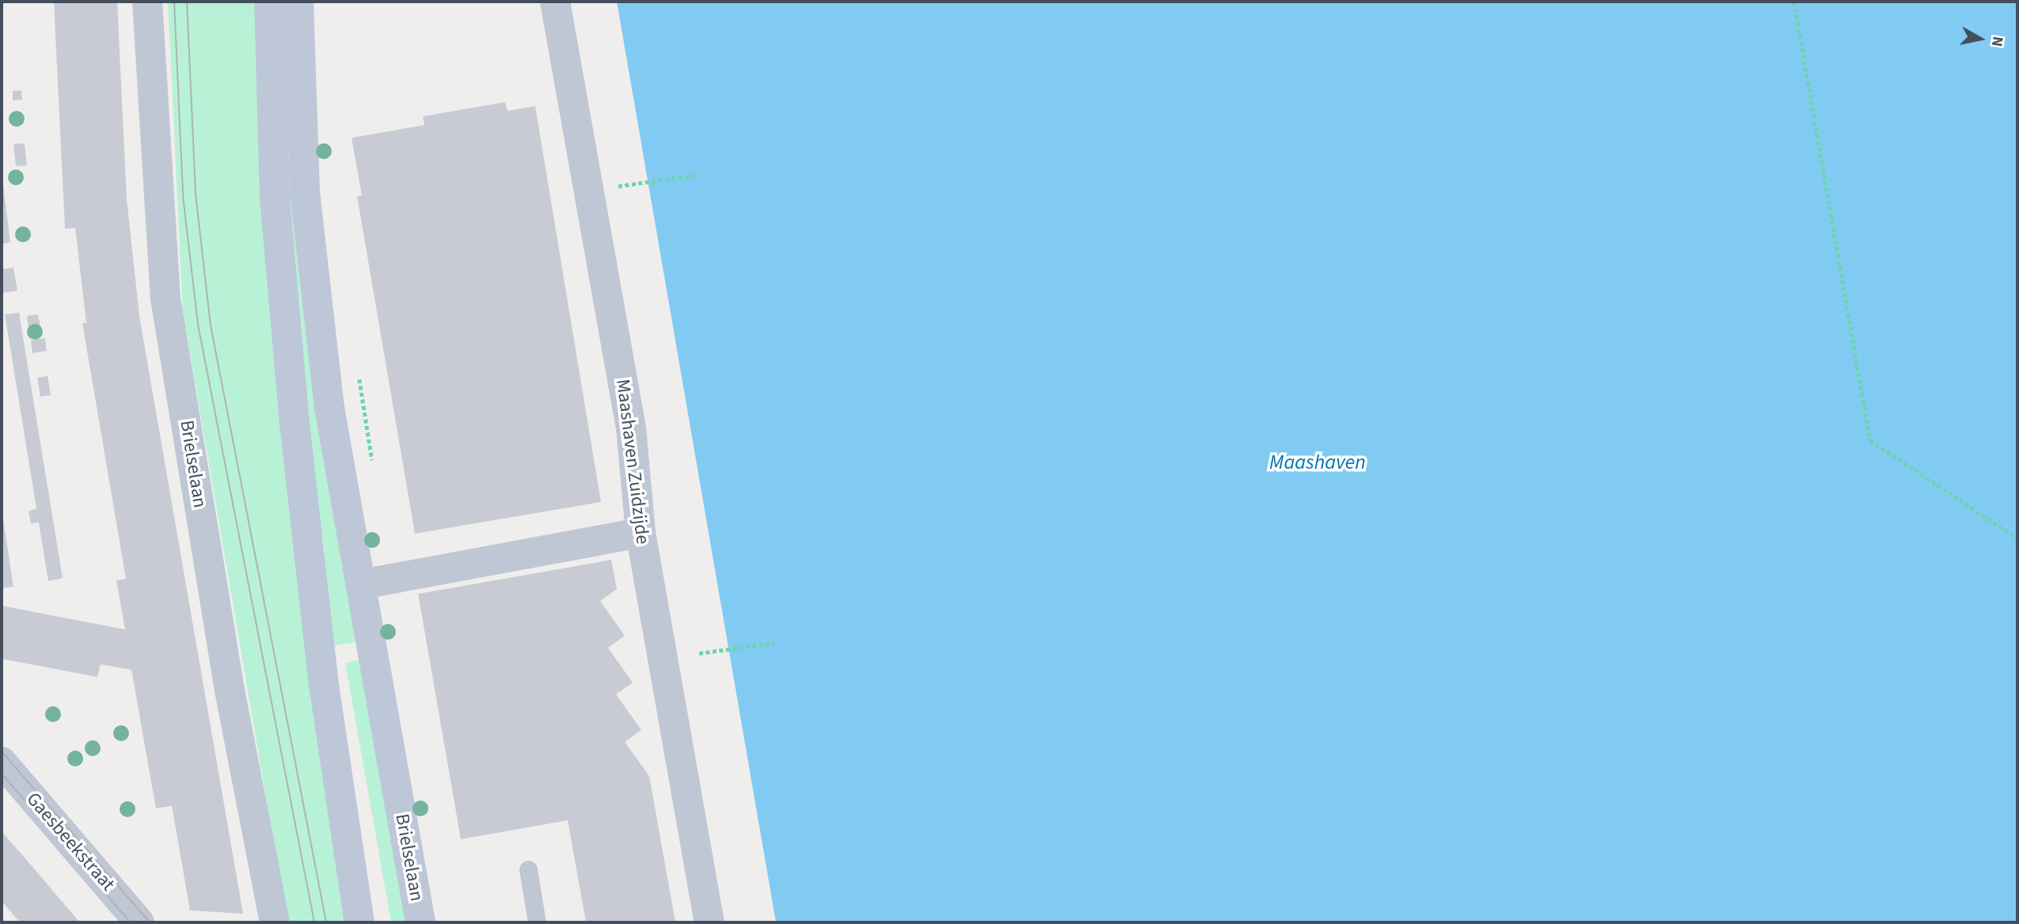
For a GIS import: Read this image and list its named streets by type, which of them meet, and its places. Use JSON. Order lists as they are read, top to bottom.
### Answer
{
  "streets": {
    "main road": ["Brielselaan"],
    "street": ["Maashaven Zuidzijde", "Gaesbeekstraat"]
  },
  "water": ["Maashaven"],
  "north": "right"
}
